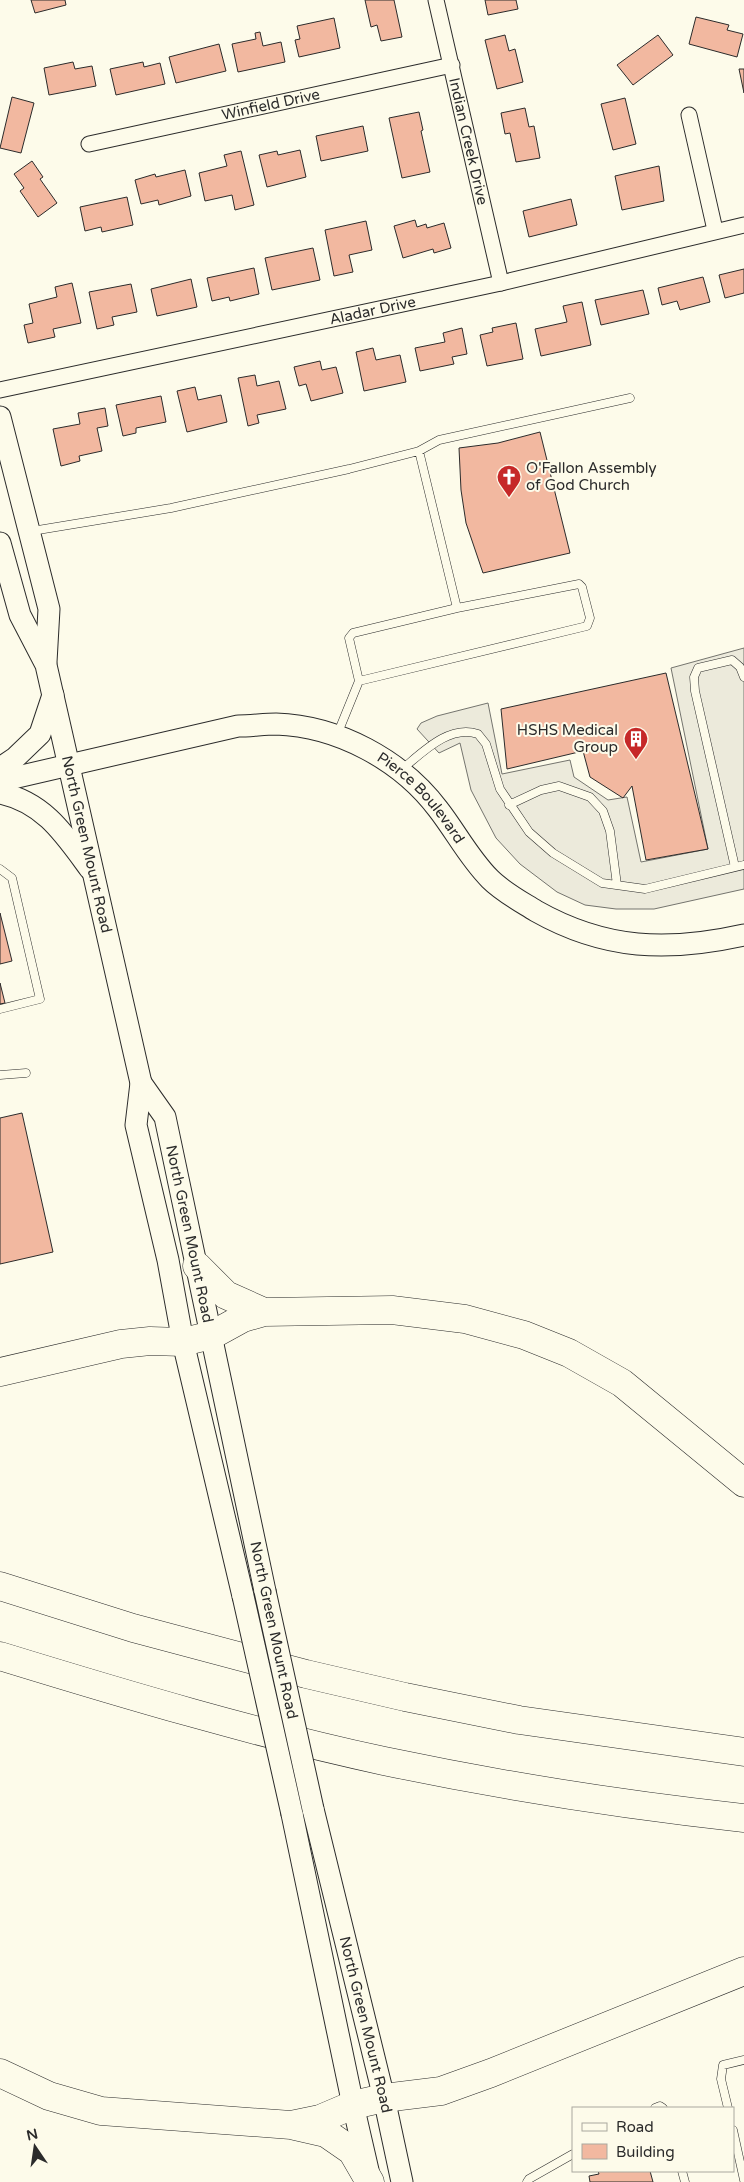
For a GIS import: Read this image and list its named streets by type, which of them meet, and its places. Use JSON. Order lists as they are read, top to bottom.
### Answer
{
  "streets": {
    "street": [
      "Winfield Drive",
      "Indian Creek Drive",
      "Aladar Drive",
      "Pierce Boulevard",
      "North Green Mount Road"
    ]
  },
  "crossings": [
    ["Winfield Drive", "Indian Creek Drive"],
    ["Indian Creek Drive", "Aladar Drive"],
    ["Pierce Boulevard", "North Green Mount Road"]
  ],
  "places": {
    "church": ["O'Fallon Assembly of God Church"],
    "building": ["HSHS Medical Group"]
  },
  "legend": ["Road", "Building"],
  "north": "top"
}
